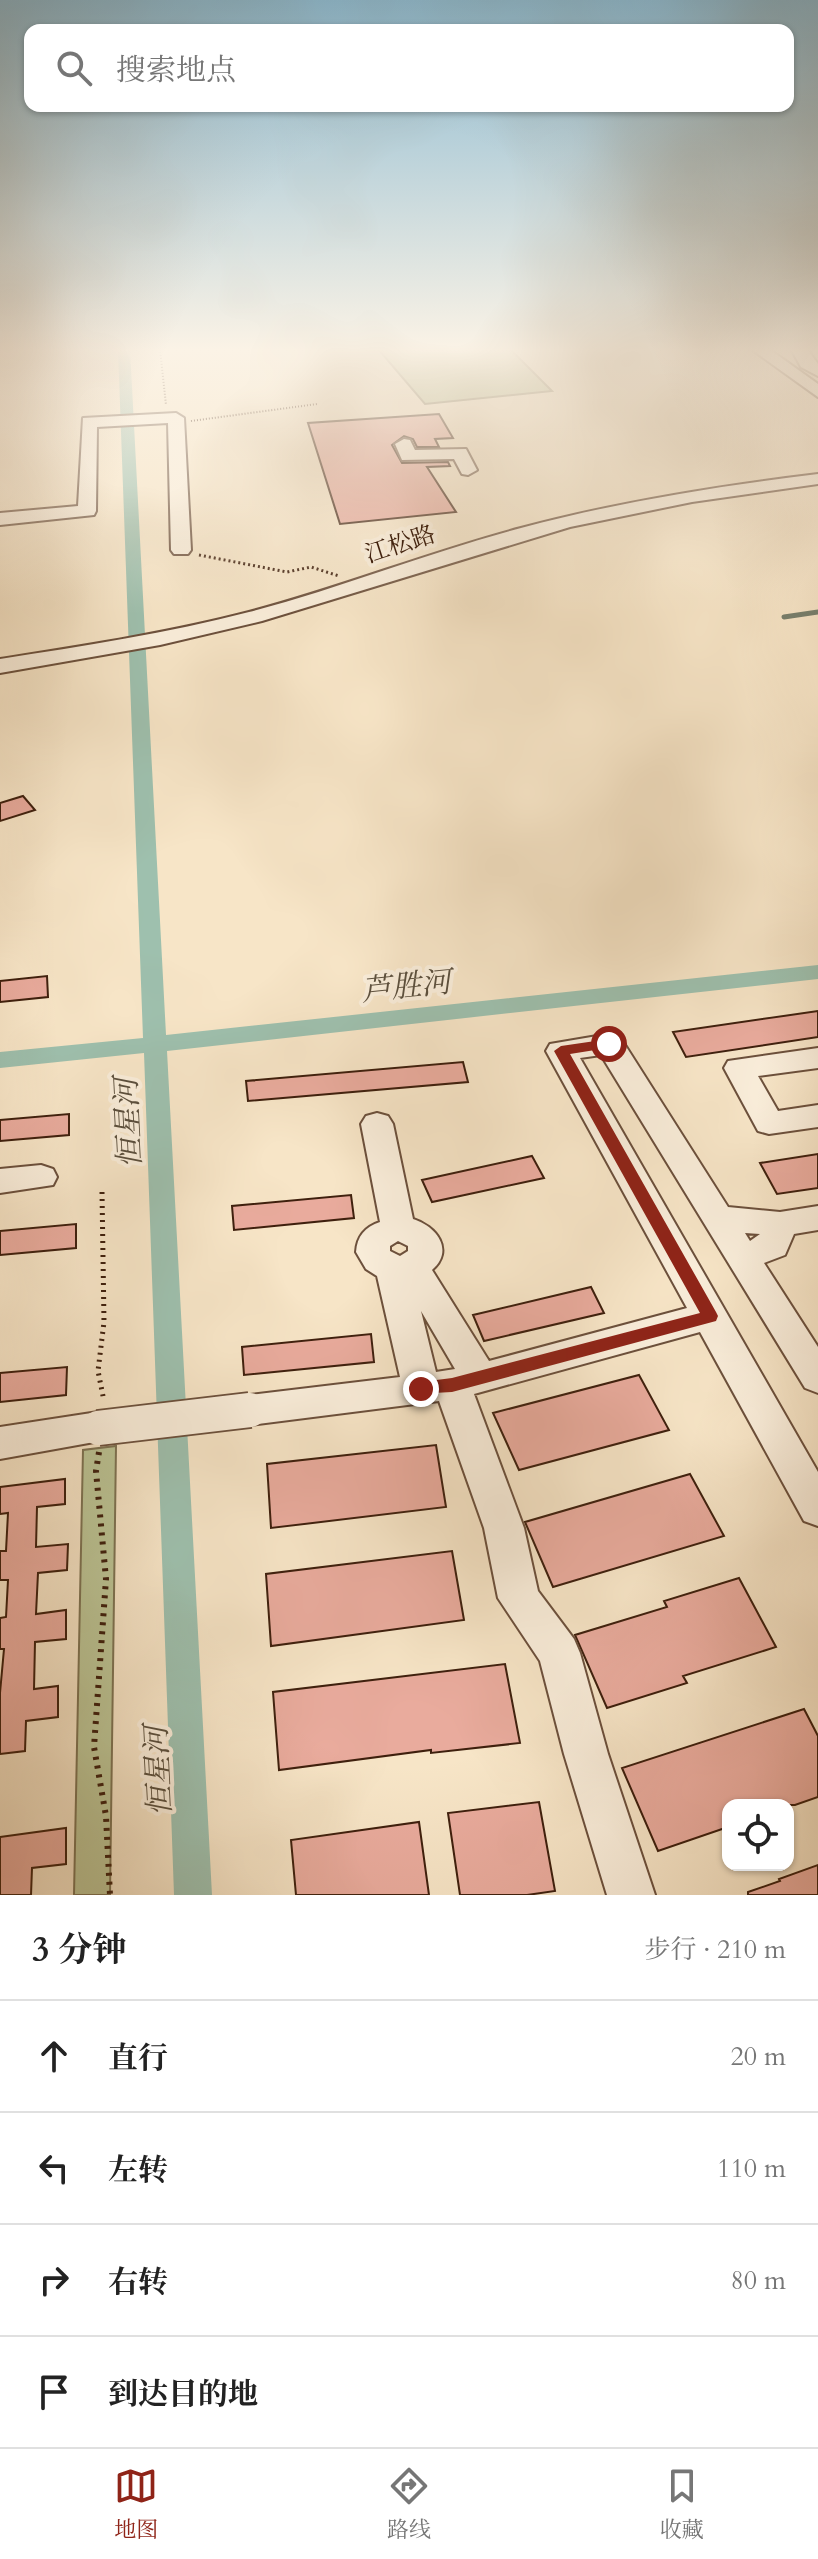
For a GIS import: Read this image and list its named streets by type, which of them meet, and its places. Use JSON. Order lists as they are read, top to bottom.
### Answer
{
  "streets": {
    "street": ["江松路"]
  },
  "water": ["芦胜河", "恒星河"],
  "page": {
    "search": "搜索地点",
    "heading": ["3 分钟", "步行 · 210 m"],
    "list": [
      ["直行", "20 m"],
      ["左转", "110 m"],
      ["右转", "80 m"],
      "到达目的地"
    ],
    "nav": ["地图", "路线", "收藏"]
  }
}
